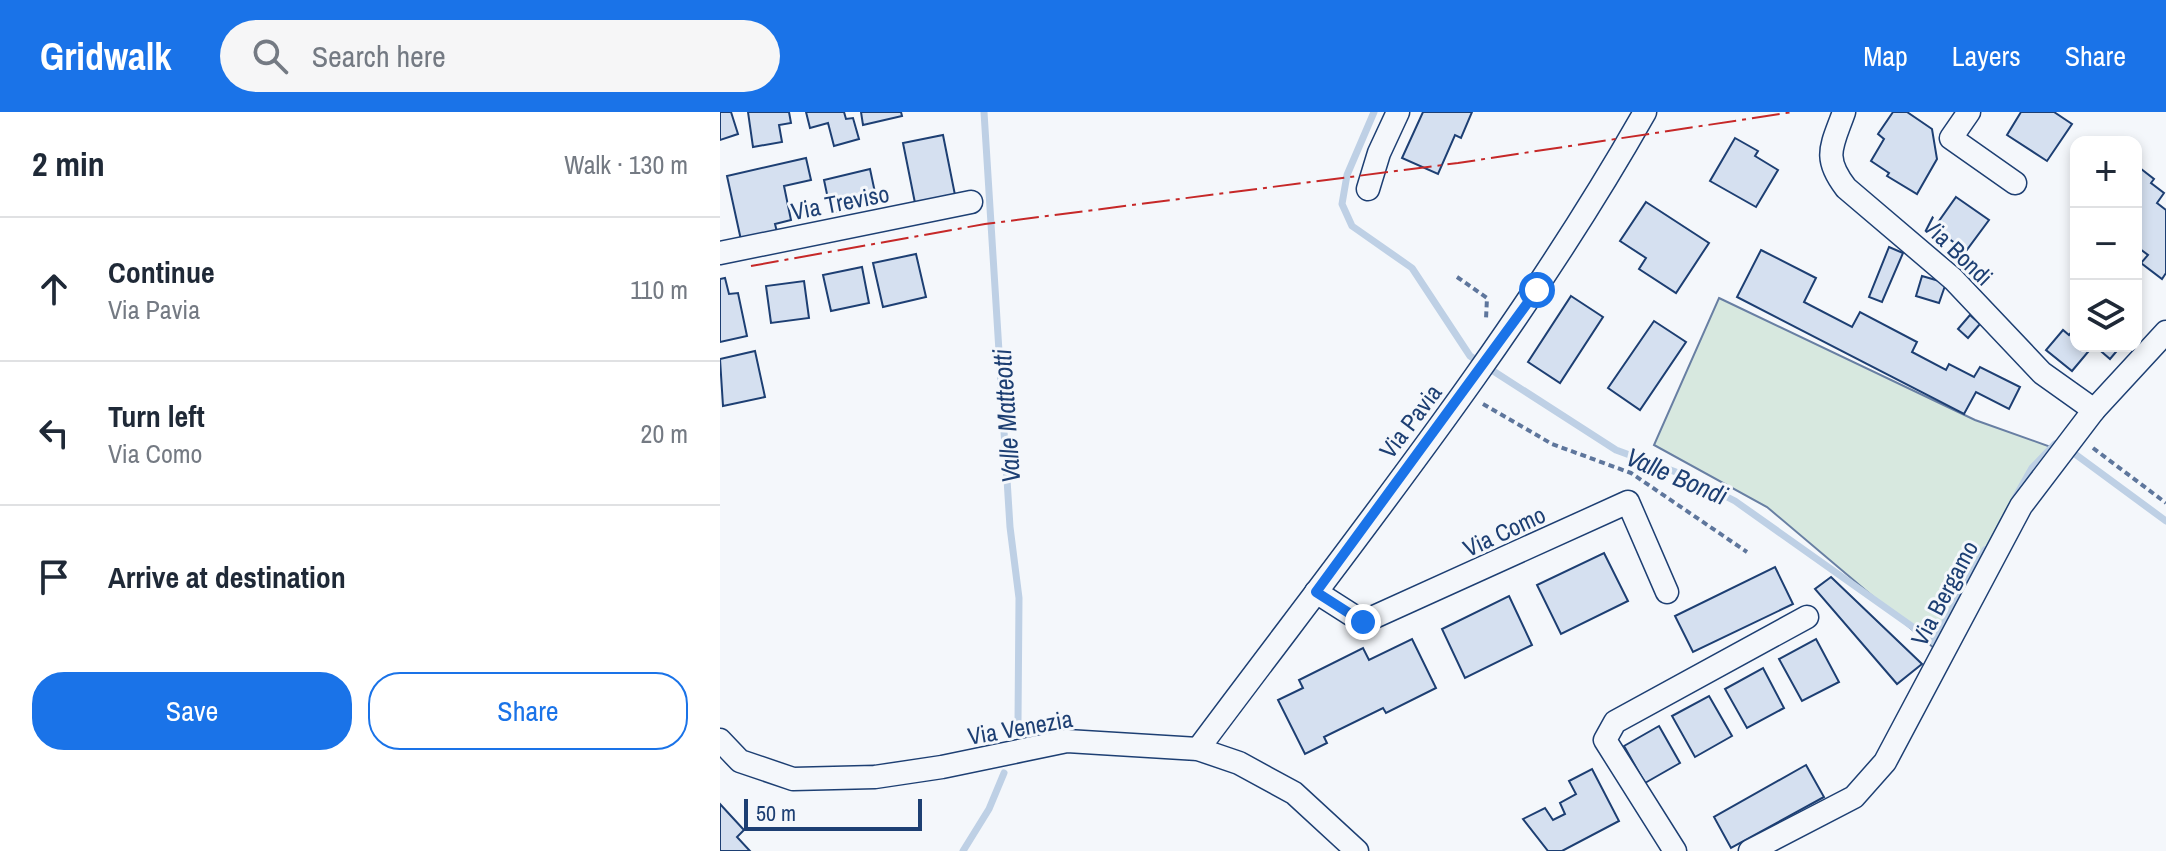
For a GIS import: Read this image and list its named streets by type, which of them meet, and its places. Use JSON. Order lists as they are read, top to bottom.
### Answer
{
  "streets": {
    "street": [
      "Via Treviso",
      "Via Bondi",
      "Via Pavia",
      "Via Como",
      "Via Bergamo",
      "Via Venezia"
    ]
  },
  "crossings": [
    ["Via Bondi", "Via Bergamo"],
    ["Via Pavia", "Via Como"],
    ["Via Pavia", "Via Venezia"]
  ],
  "water": ["Valle Matteotti", "Valle Bondi"],
  "scale_bar": "50 m",
  "page": {
    "header": "Gridwalk",
    "search": "Search here",
    "nav": ["Map", "Layers", "Share"],
    "heading": ["2 min", "Walk · 130 m"],
    "map_buttons": ["+", "−"],
    "list": [
      ["Continue", "Via Pavia", "110 m"],
      ["Turn left", "Via Como", "20 m"],
      "Arrive at destination"
    ],
    "buttons": ["Save", "Share"],
    "scale": "50 m"
  }
}
